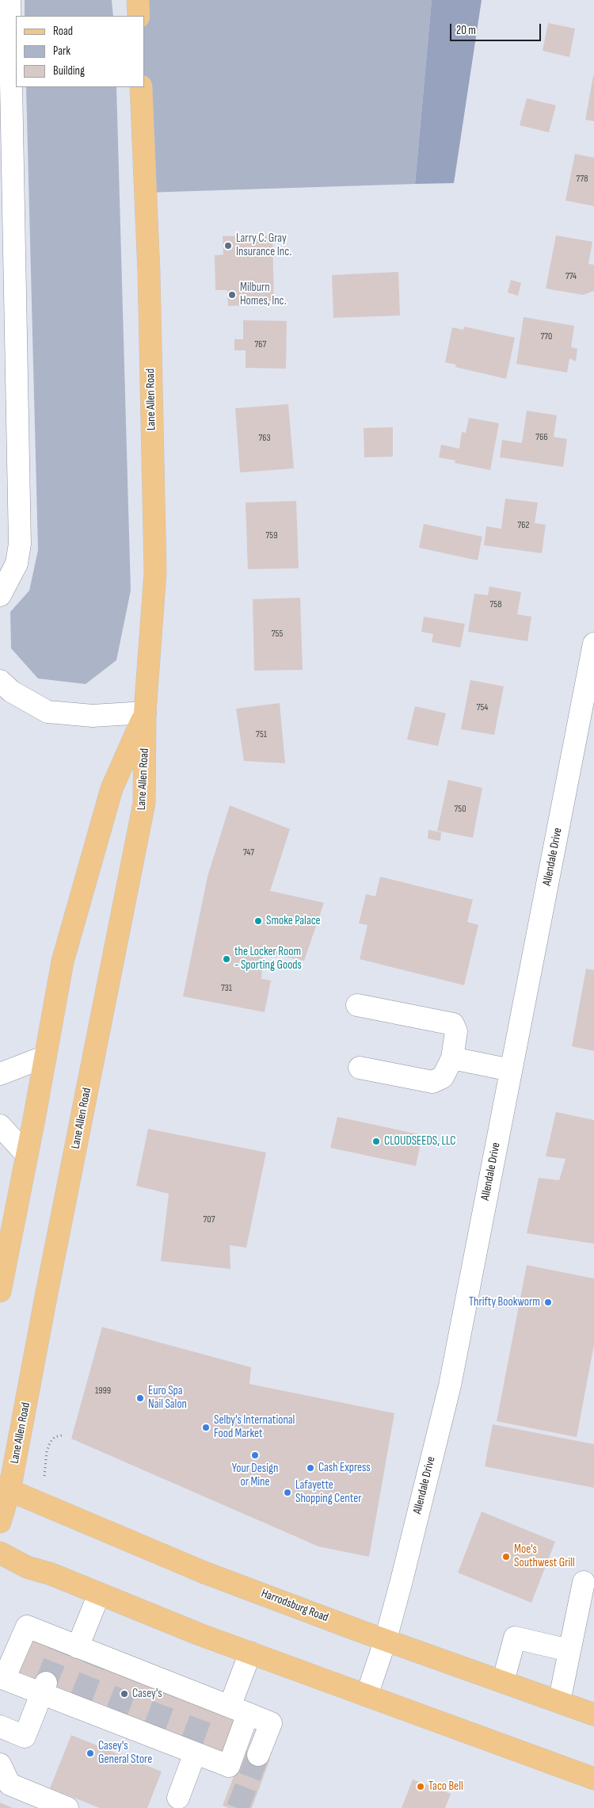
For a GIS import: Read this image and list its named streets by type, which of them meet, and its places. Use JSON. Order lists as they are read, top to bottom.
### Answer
{
  "streets": {
    "main road": ["Lane Allen Road", "Harrodsburg Road"],
    "street": ["Allendale Drive"]
  },
  "crossings": [
    ["Lane Allen Road", "Harrodsburg Road"],
    ["Allendale Drive", "Harrodsburg Road"]
  ],
  "places": [
    "Larry C. Gray Insurance Inc.",
    "Milburn Homes, Inc.",
    "Smoke Palace",
    "the Locker Room - Sporting Goods",
    "CLOUDSEEDS, LLC",
    "Thrifty Bookworm",
    "Euro Spa Nail Salon",
    "Selby's International Food Market",
    "Your Design or Mine",
    "Cash Express",
    "Lafayette Shopping Center",
    "Moe's Southwest Grill",
    "Casey's",
    "Casey's General Store",
    "Taco Bell"
  ],
  "house_numbers": [
    "778",
    "774",
    "770",
    "767",
    "766",
    "763",
    "762",
    "759",
    "758",
    "755",
    "754",
    "751",
    "750",
    "747",
    "731",
    "707",
    "1999"
  ],
  "legend": ["Road", "Park", "Building"],
  "scale_bar": "20 m"
}
